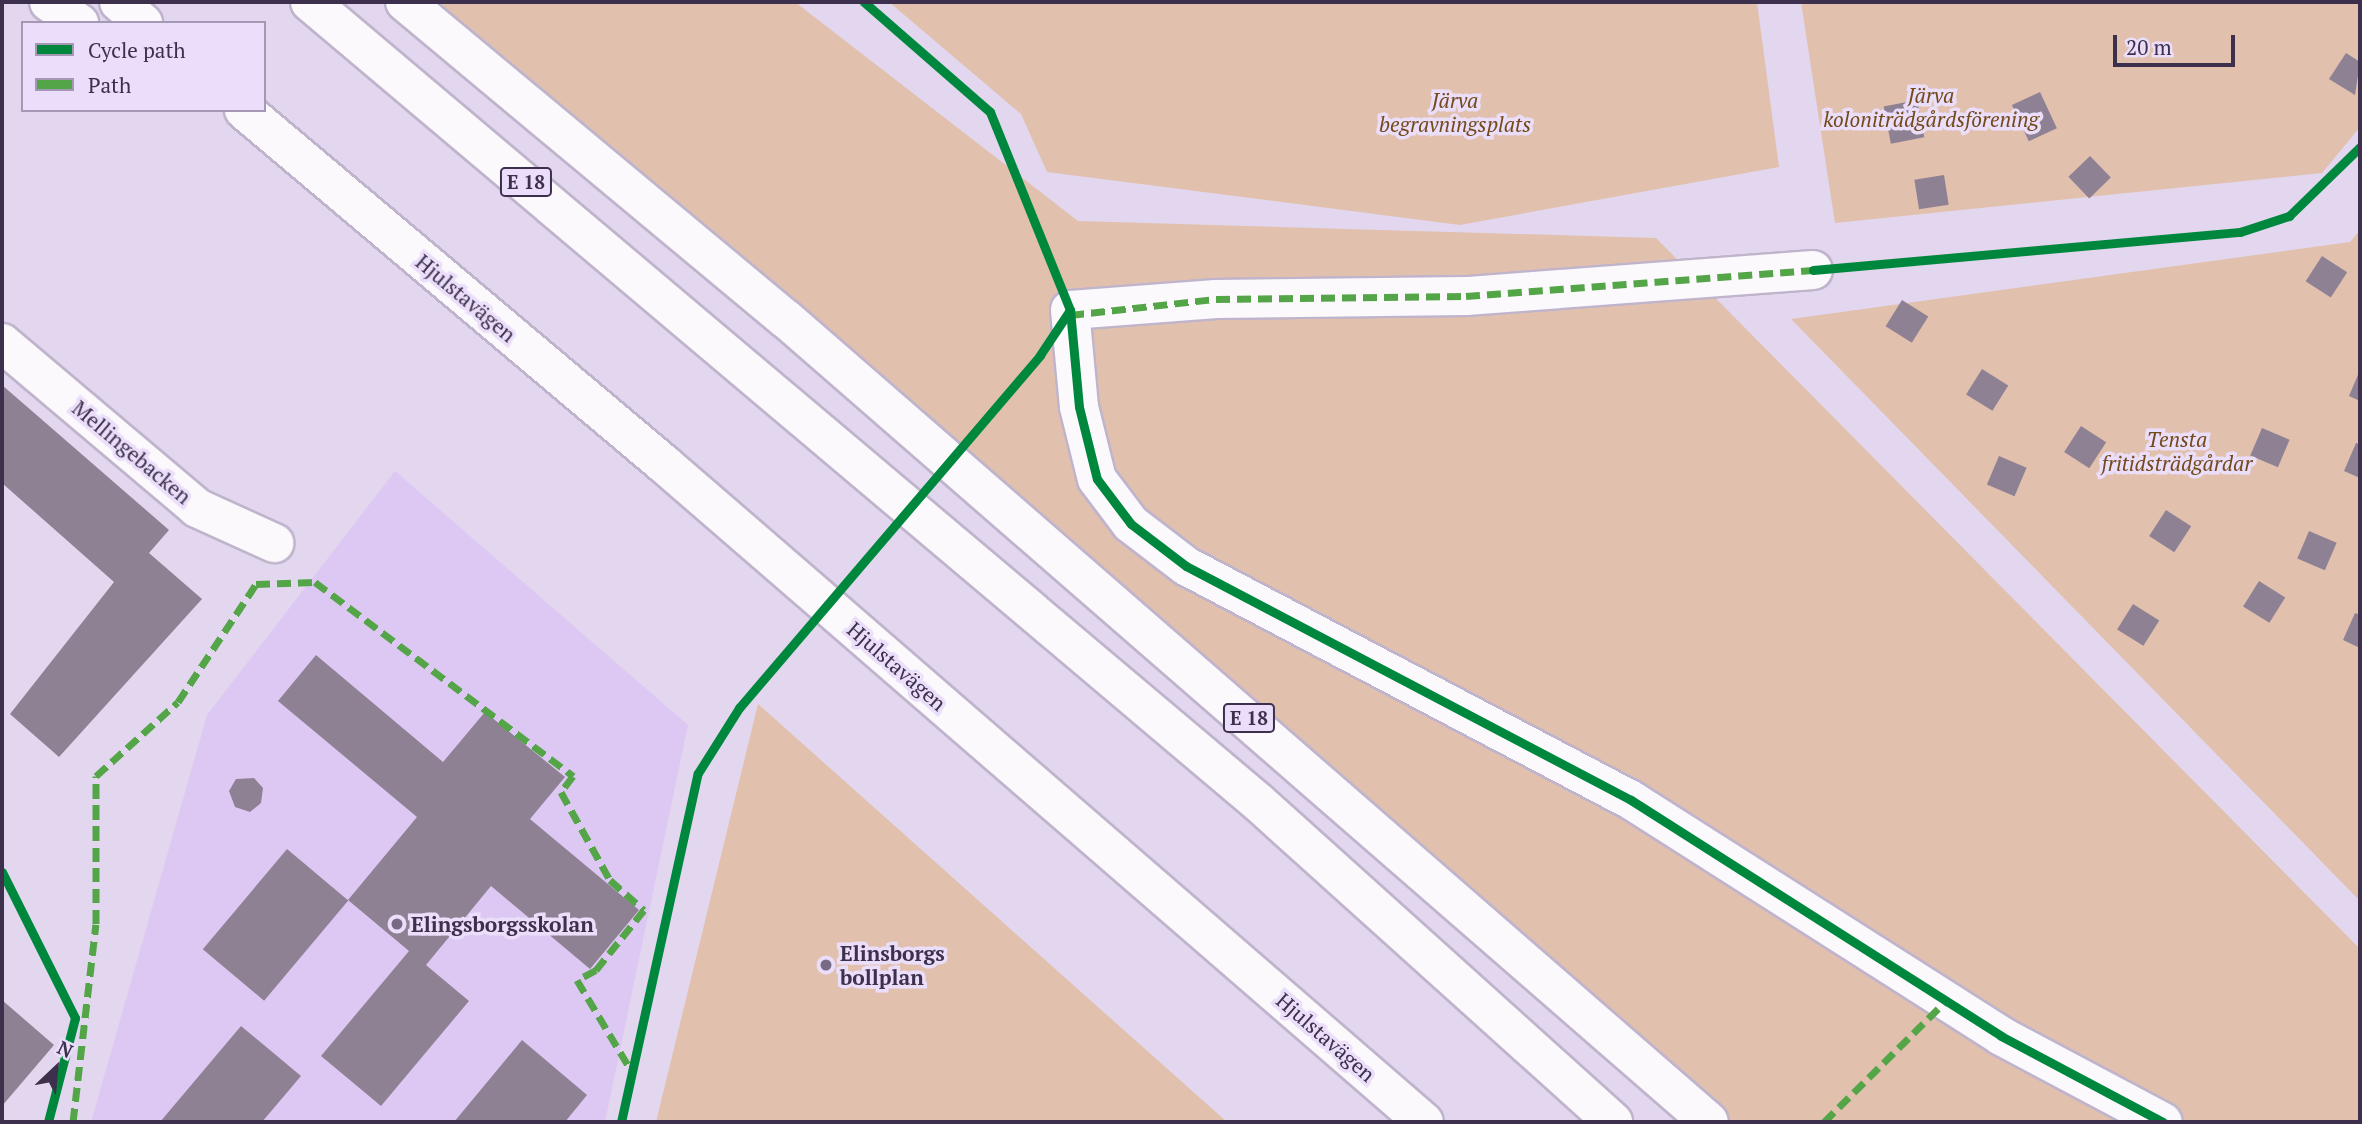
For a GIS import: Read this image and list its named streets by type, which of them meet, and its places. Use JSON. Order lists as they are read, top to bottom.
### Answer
{
  "streets": {
    "main road": ["E 18", "Hjulstavägen", "Mellingebacken"]
  },
  "parks": ["Järva koloniträdgårdsförening", "Järva begravningsplats", "Tensta fritidsträdgårdar"],
  "places": ["Elingsborgsskolan", "Elinsborgs bollplan"],
  "legend": ["Cycle path", "Path"],
  "scale_bar": "20 m",
  "north": "top right"
}
